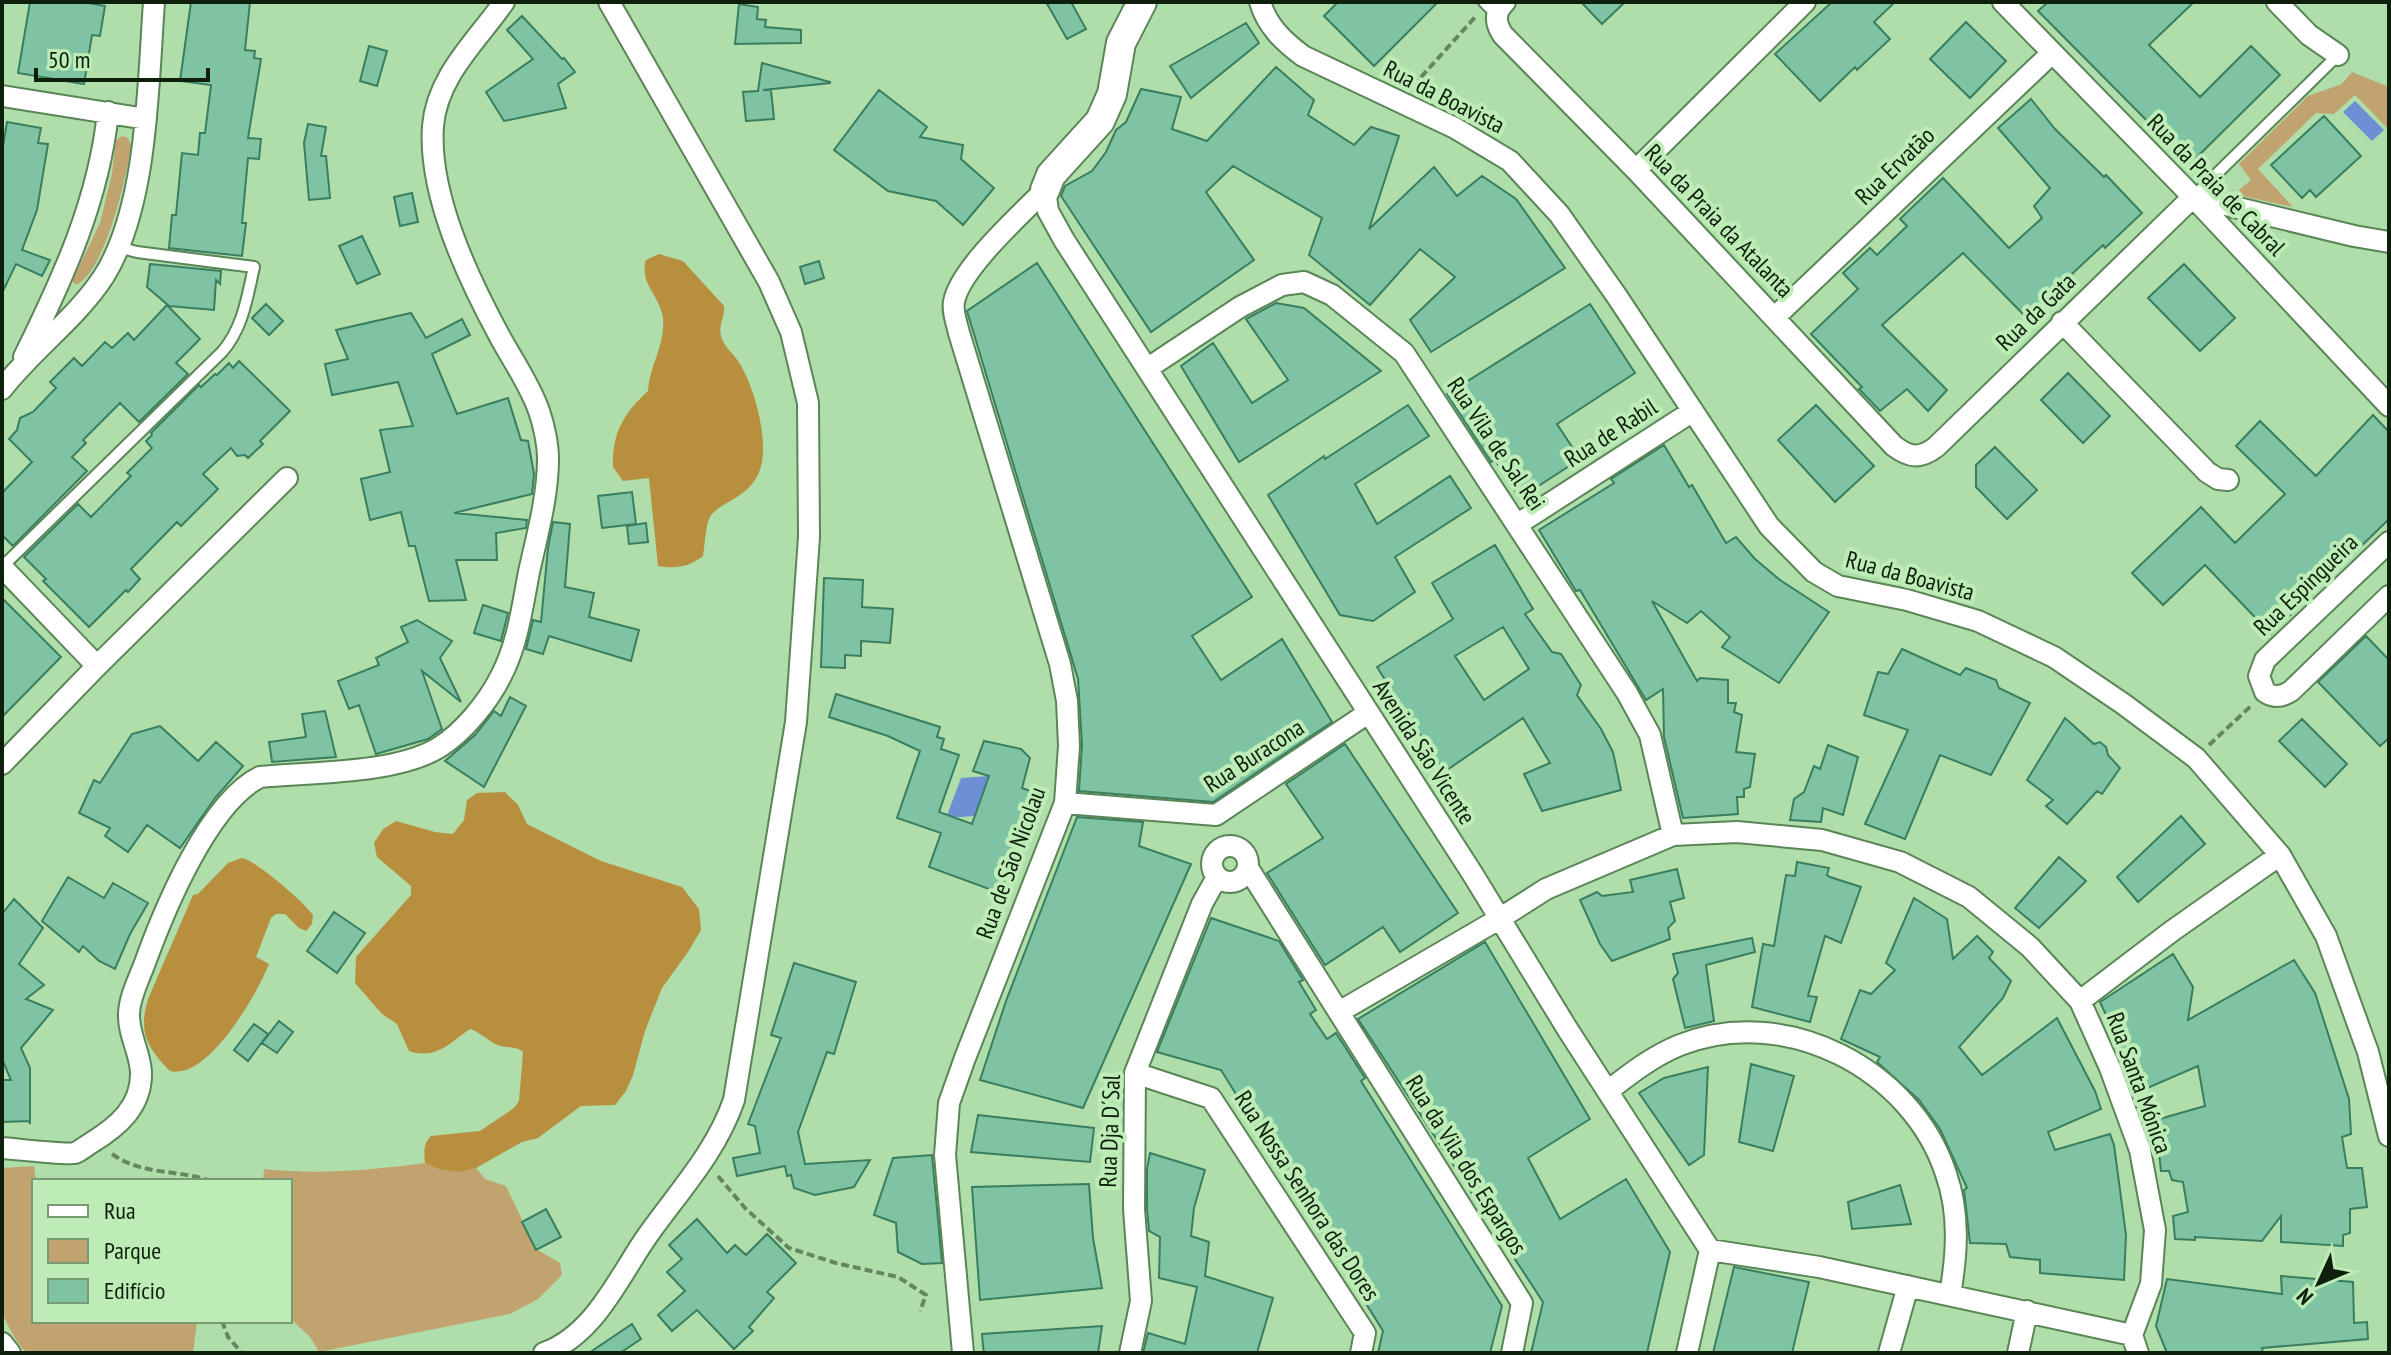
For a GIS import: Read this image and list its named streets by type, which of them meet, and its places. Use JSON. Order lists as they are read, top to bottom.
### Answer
{
  "streets": {
    "street": [
      "Rua da Boavista",
      "Rua Ervatão",
      "Rua da Praia de Cabral",
      "Rua da Praia da Atalanta",
      "Rua da Gata",
      "Rua de Rabil",
      "Rua Vila de Sal Rei",
      "Rua Espingueira",
      "Avenida São Vicente",
      "Rua Buracona",
      "Rua de São Nicolau",
      "Rua Santa Mónica",
      "Rua Dja D´Sal",
      "Rua da Vila dos Espargos",
      "Rua Nossa Senhora das Dores"
    ]
  },
  "crossings": [
    ["Rua da Boavista", "Rua de Rabil"],
    ["Rua Ervatão", "Rua da Praia de Cabral"],
    ["Rua Ervatão", "Rua da Praia da Atalanta"],
    ["Rua da Praia de Cabral", "Rua da Gata"],
    ["Rua da Praia da Atalanta", "Rua da Gata"],
    ["Rua de Rabil", "Rua Vila de Sal Rei"],
    ["Rua Vila de Sal Rei", "Avenida São Vicente"],
    ["Rua Vila de Sal Rei", "Rua Santa Mónica"],
    ["Avenida São Vicente", "Rua Buracona"],
    ["Avenida São Vicente", "Rua de São Nicolau"],
    ["Avenida São Vicente", "Rua Santa Mónica"],
    ["Rua Buracona", "Rua de São Nicolau"],
    ["Rua Santa Mónica", "Rua da Vila dos Espargos"],
    ["Rua Dja D´Sal", "Rua da Vila dos Espargos"],
    ["Rua Dja D´Sal", "Rua Nossa Senhora das Dores"]
  ],
  "legend": ["Rua", "Parque", "Edifício"],
  "scale_bar": "50 m",
  "north": "bottom left"
}
